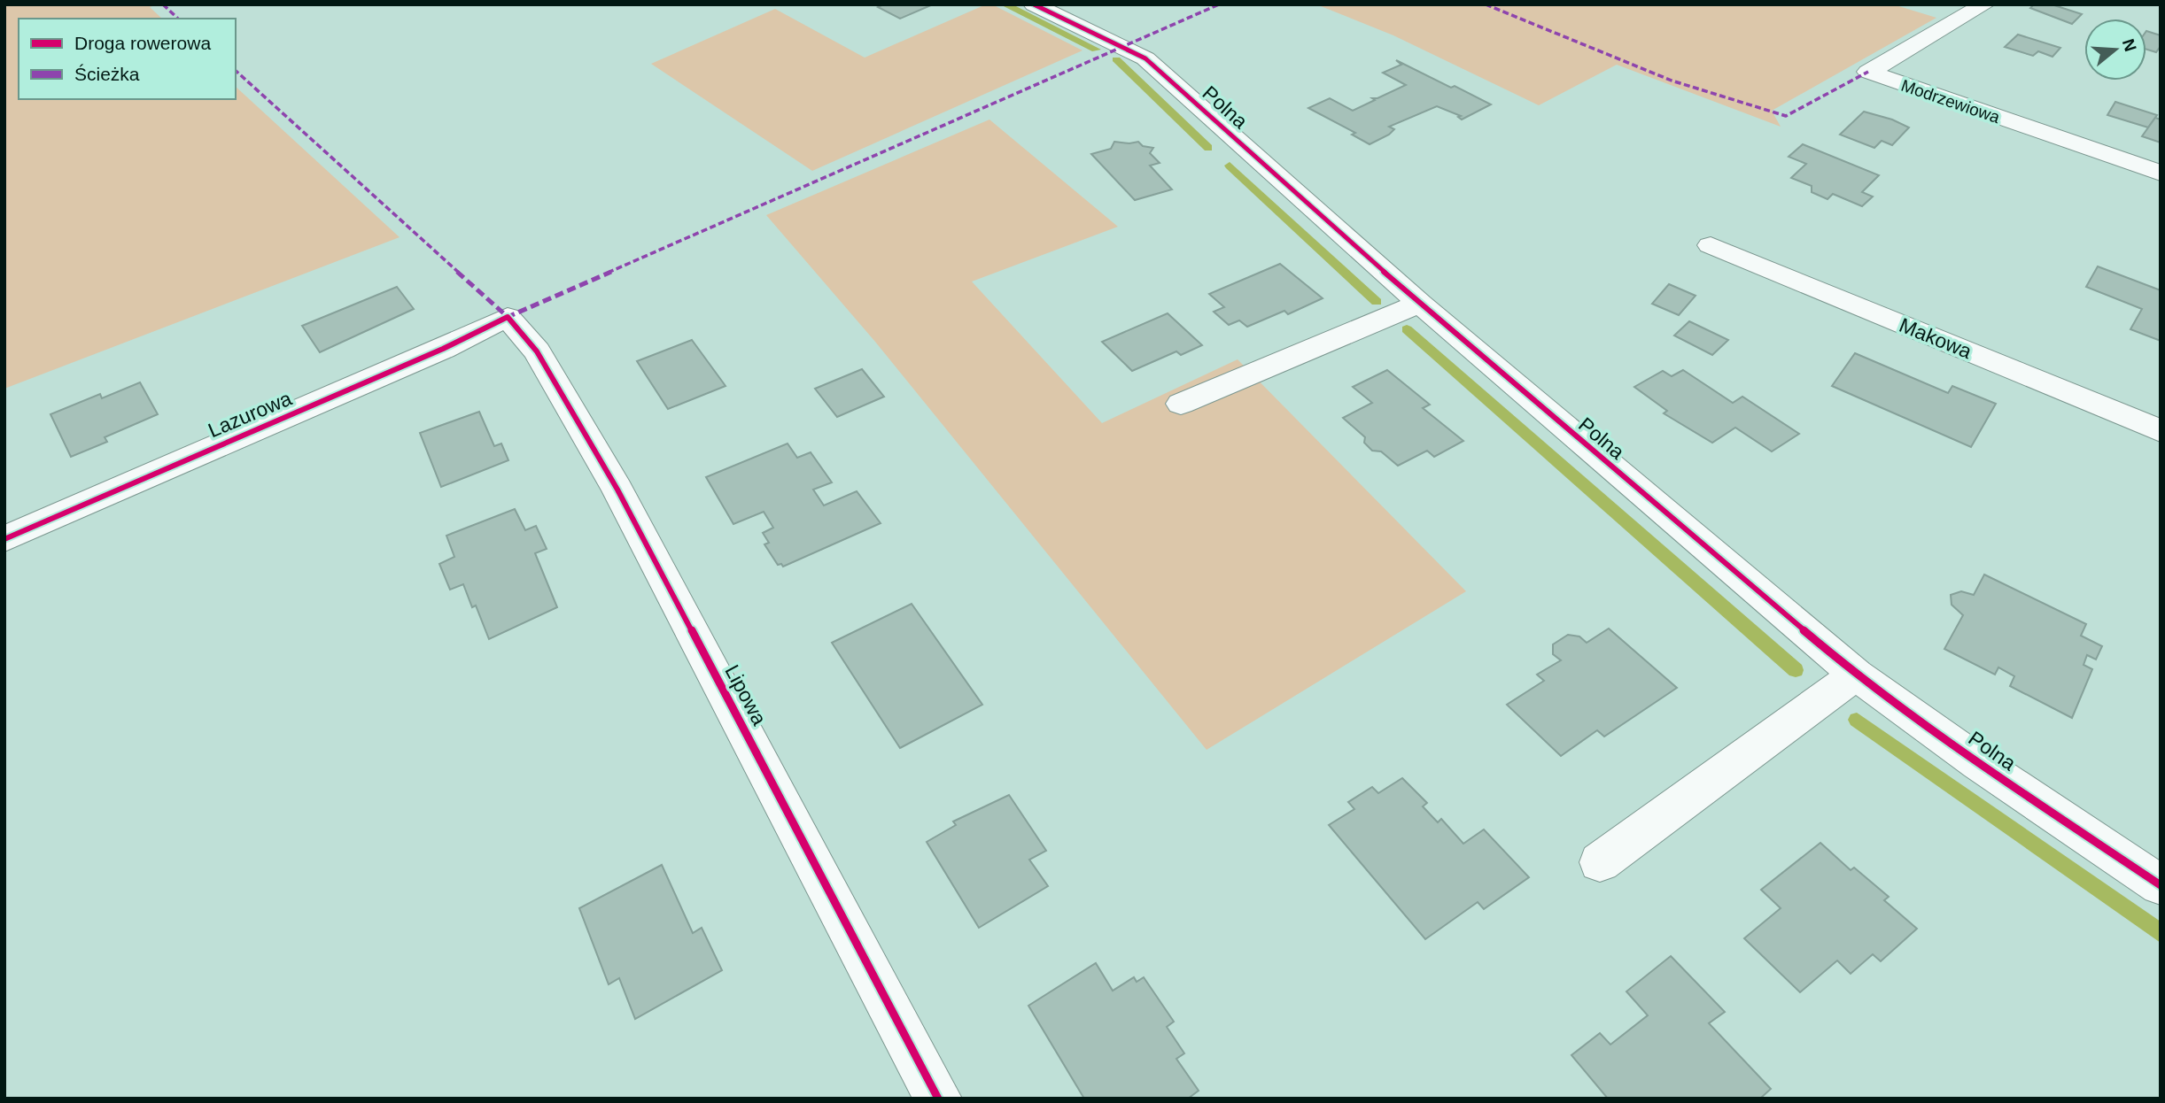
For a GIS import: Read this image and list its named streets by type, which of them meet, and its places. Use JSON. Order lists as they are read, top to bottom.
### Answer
{
  "streets": {
    "street": [
      "Modrzewiowa",
      "Polna",
      "Makowa",
      "Lazurowa",
      "Lipowa"
    ]
  },
  "crossings": [
    ["Lazurowa", "Lipowa"]
  ],
  "legend": ["Droga rowerowa", "Ścieżka"],
  "north": "right"
}
